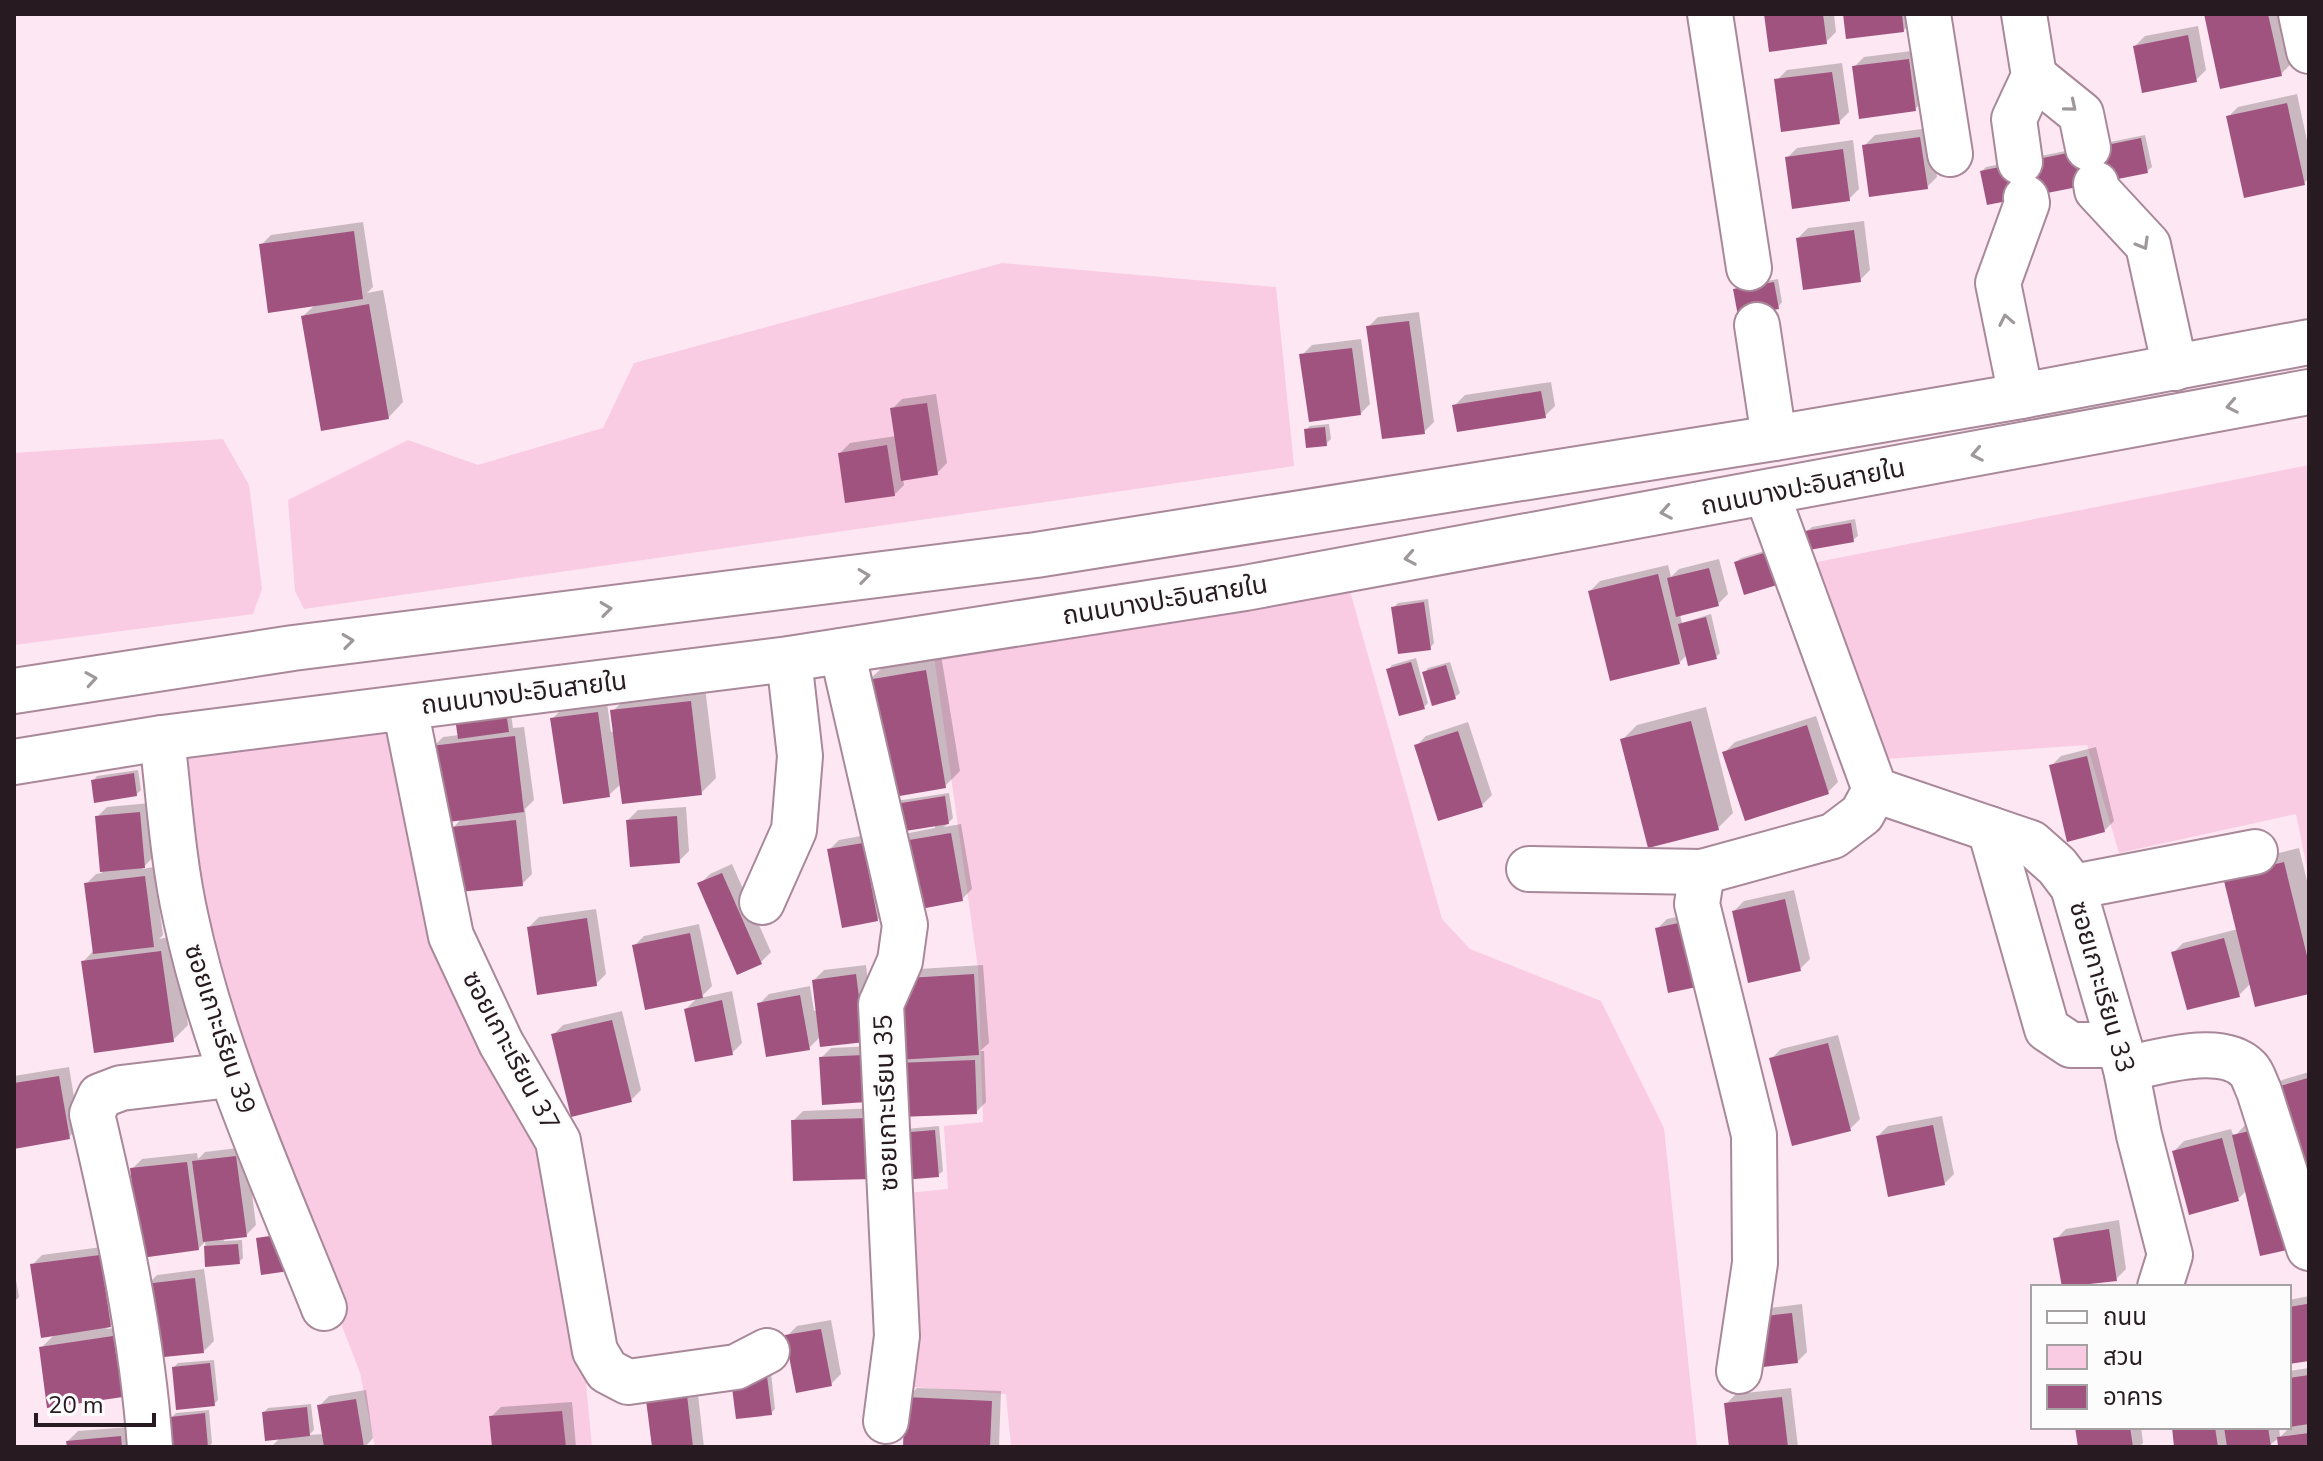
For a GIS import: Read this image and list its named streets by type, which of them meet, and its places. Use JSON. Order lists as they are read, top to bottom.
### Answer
{
  "streets": {
    "street": [
      "ถนนบางปะอินสายใน",
      "ซอยเกาะเรียน 33",
      "ซอยเกาะเรียน 39",
      "ซอยเกาะเรียน 37",
      "ซอยเกาะเรียน 35"
    ]
  },
  "crossings": [
    ["ถนนบางปะอินสายใน", "ซอยเกาะเรียน 39"],
    ["ถนนบางปะอินสายใน", "ซอยเกาะเรียน 37"],
    ["ถนนบางปะอินสายใน", "ซอยเกาะเรียน 35"]
  ],
  "legend": ["ถนน", "สวน", "อาคาร"],
  "scale_bar": "20 m"
}
